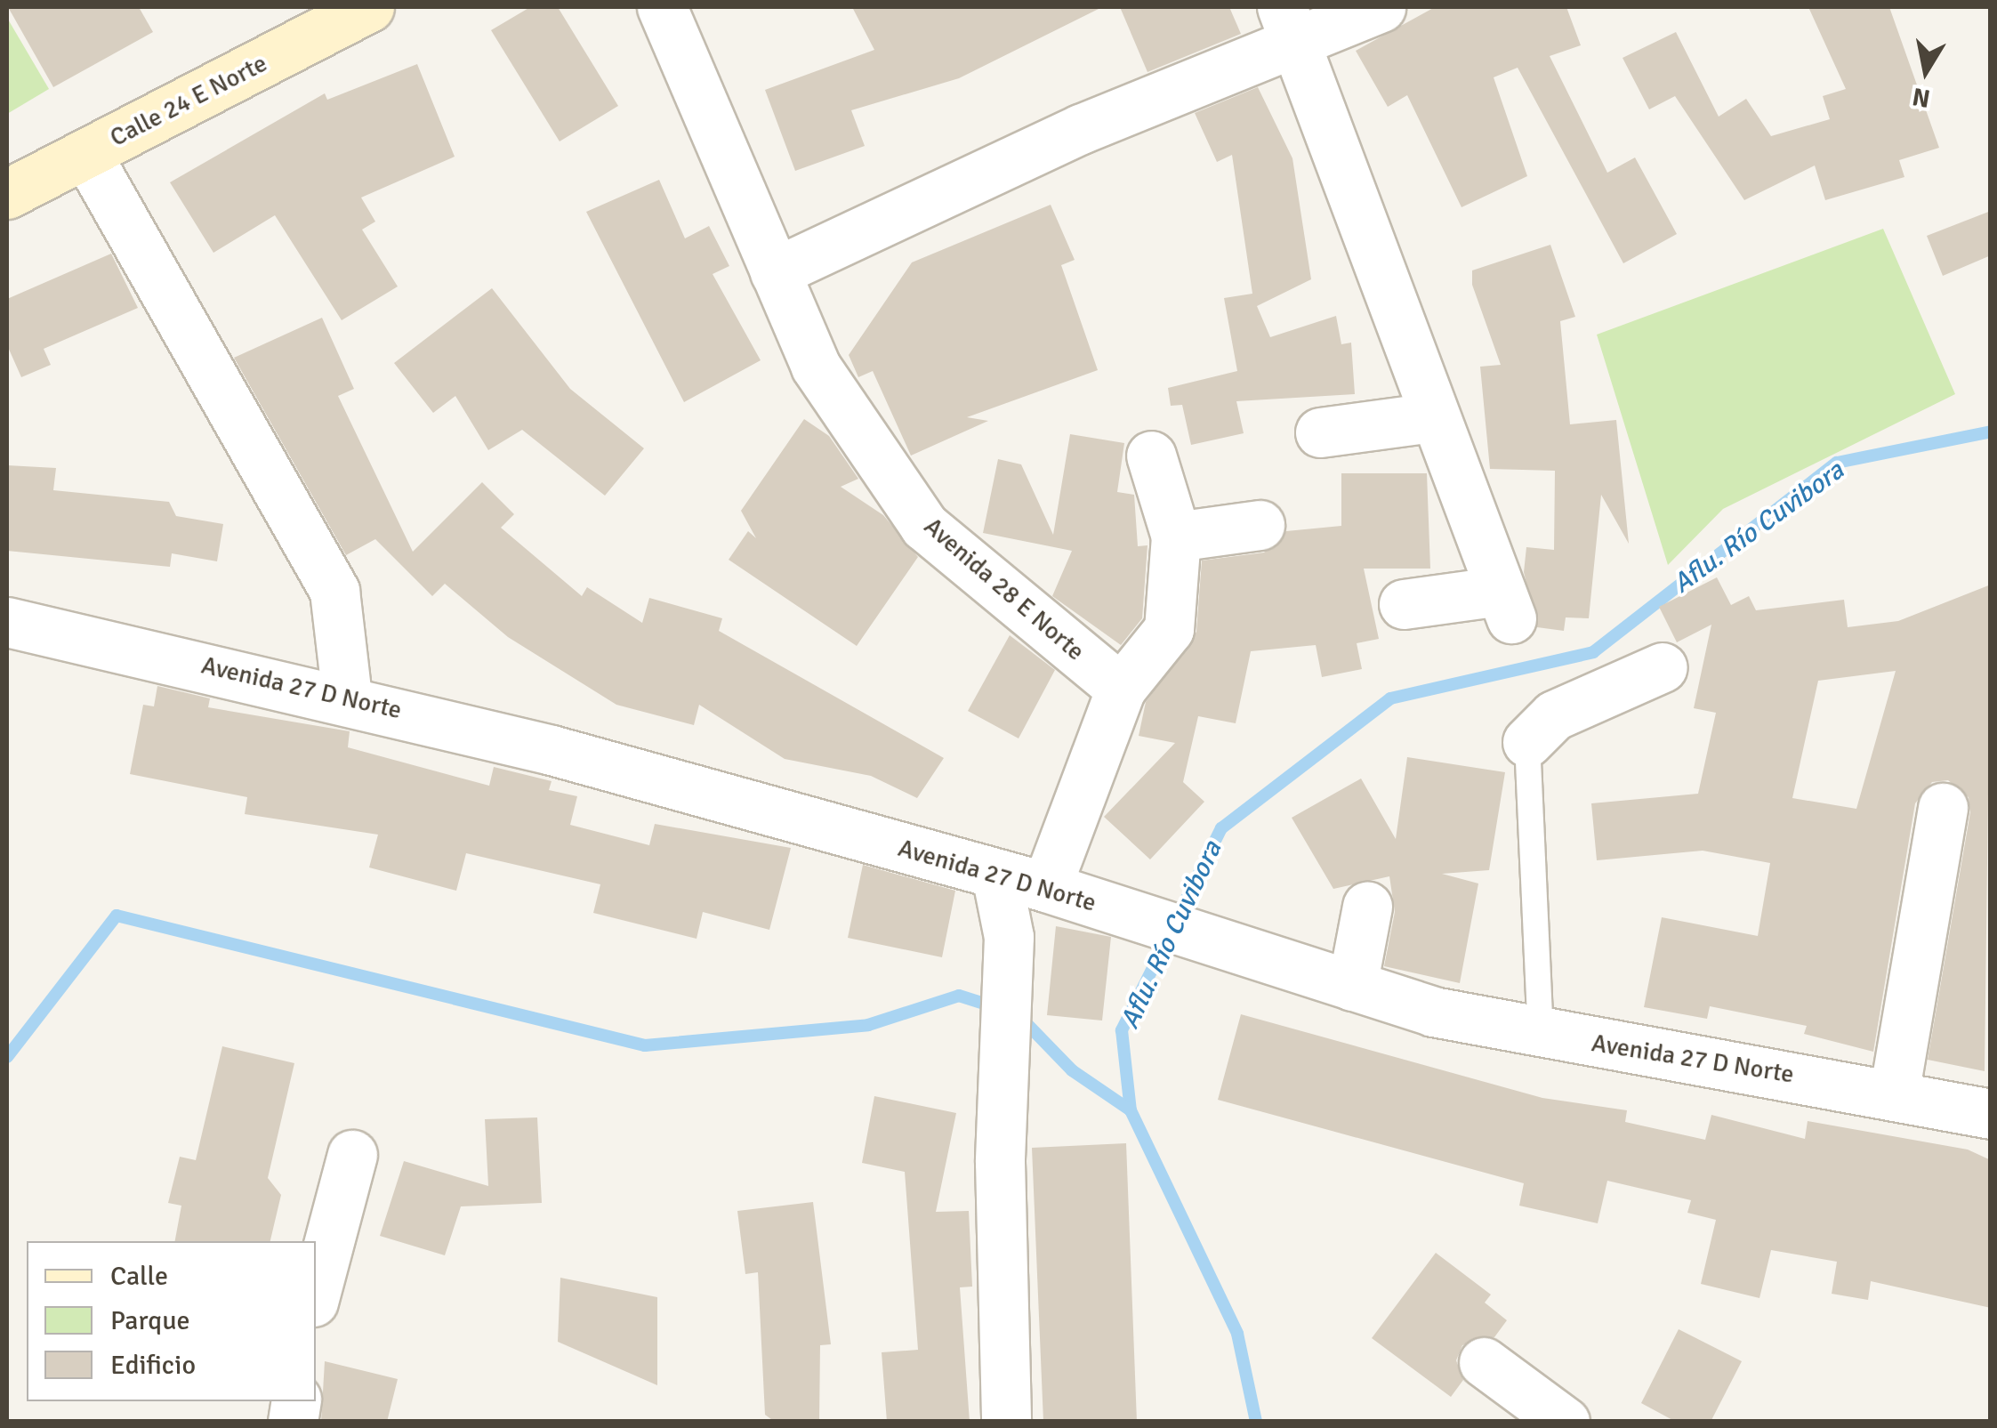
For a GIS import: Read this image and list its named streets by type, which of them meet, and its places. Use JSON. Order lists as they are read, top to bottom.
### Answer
{
  "streets": {
    "main road": ["Calle 24 E Norte"],
    "street": ["Avenida 28 E Norte", "Avenida 27 D Norte"]
  },
  "water": ["Aflu. Río Cuvibora"],
  "legend": ["Calle", "Parque", "Edificio"],
  "north": "bottom"
}
